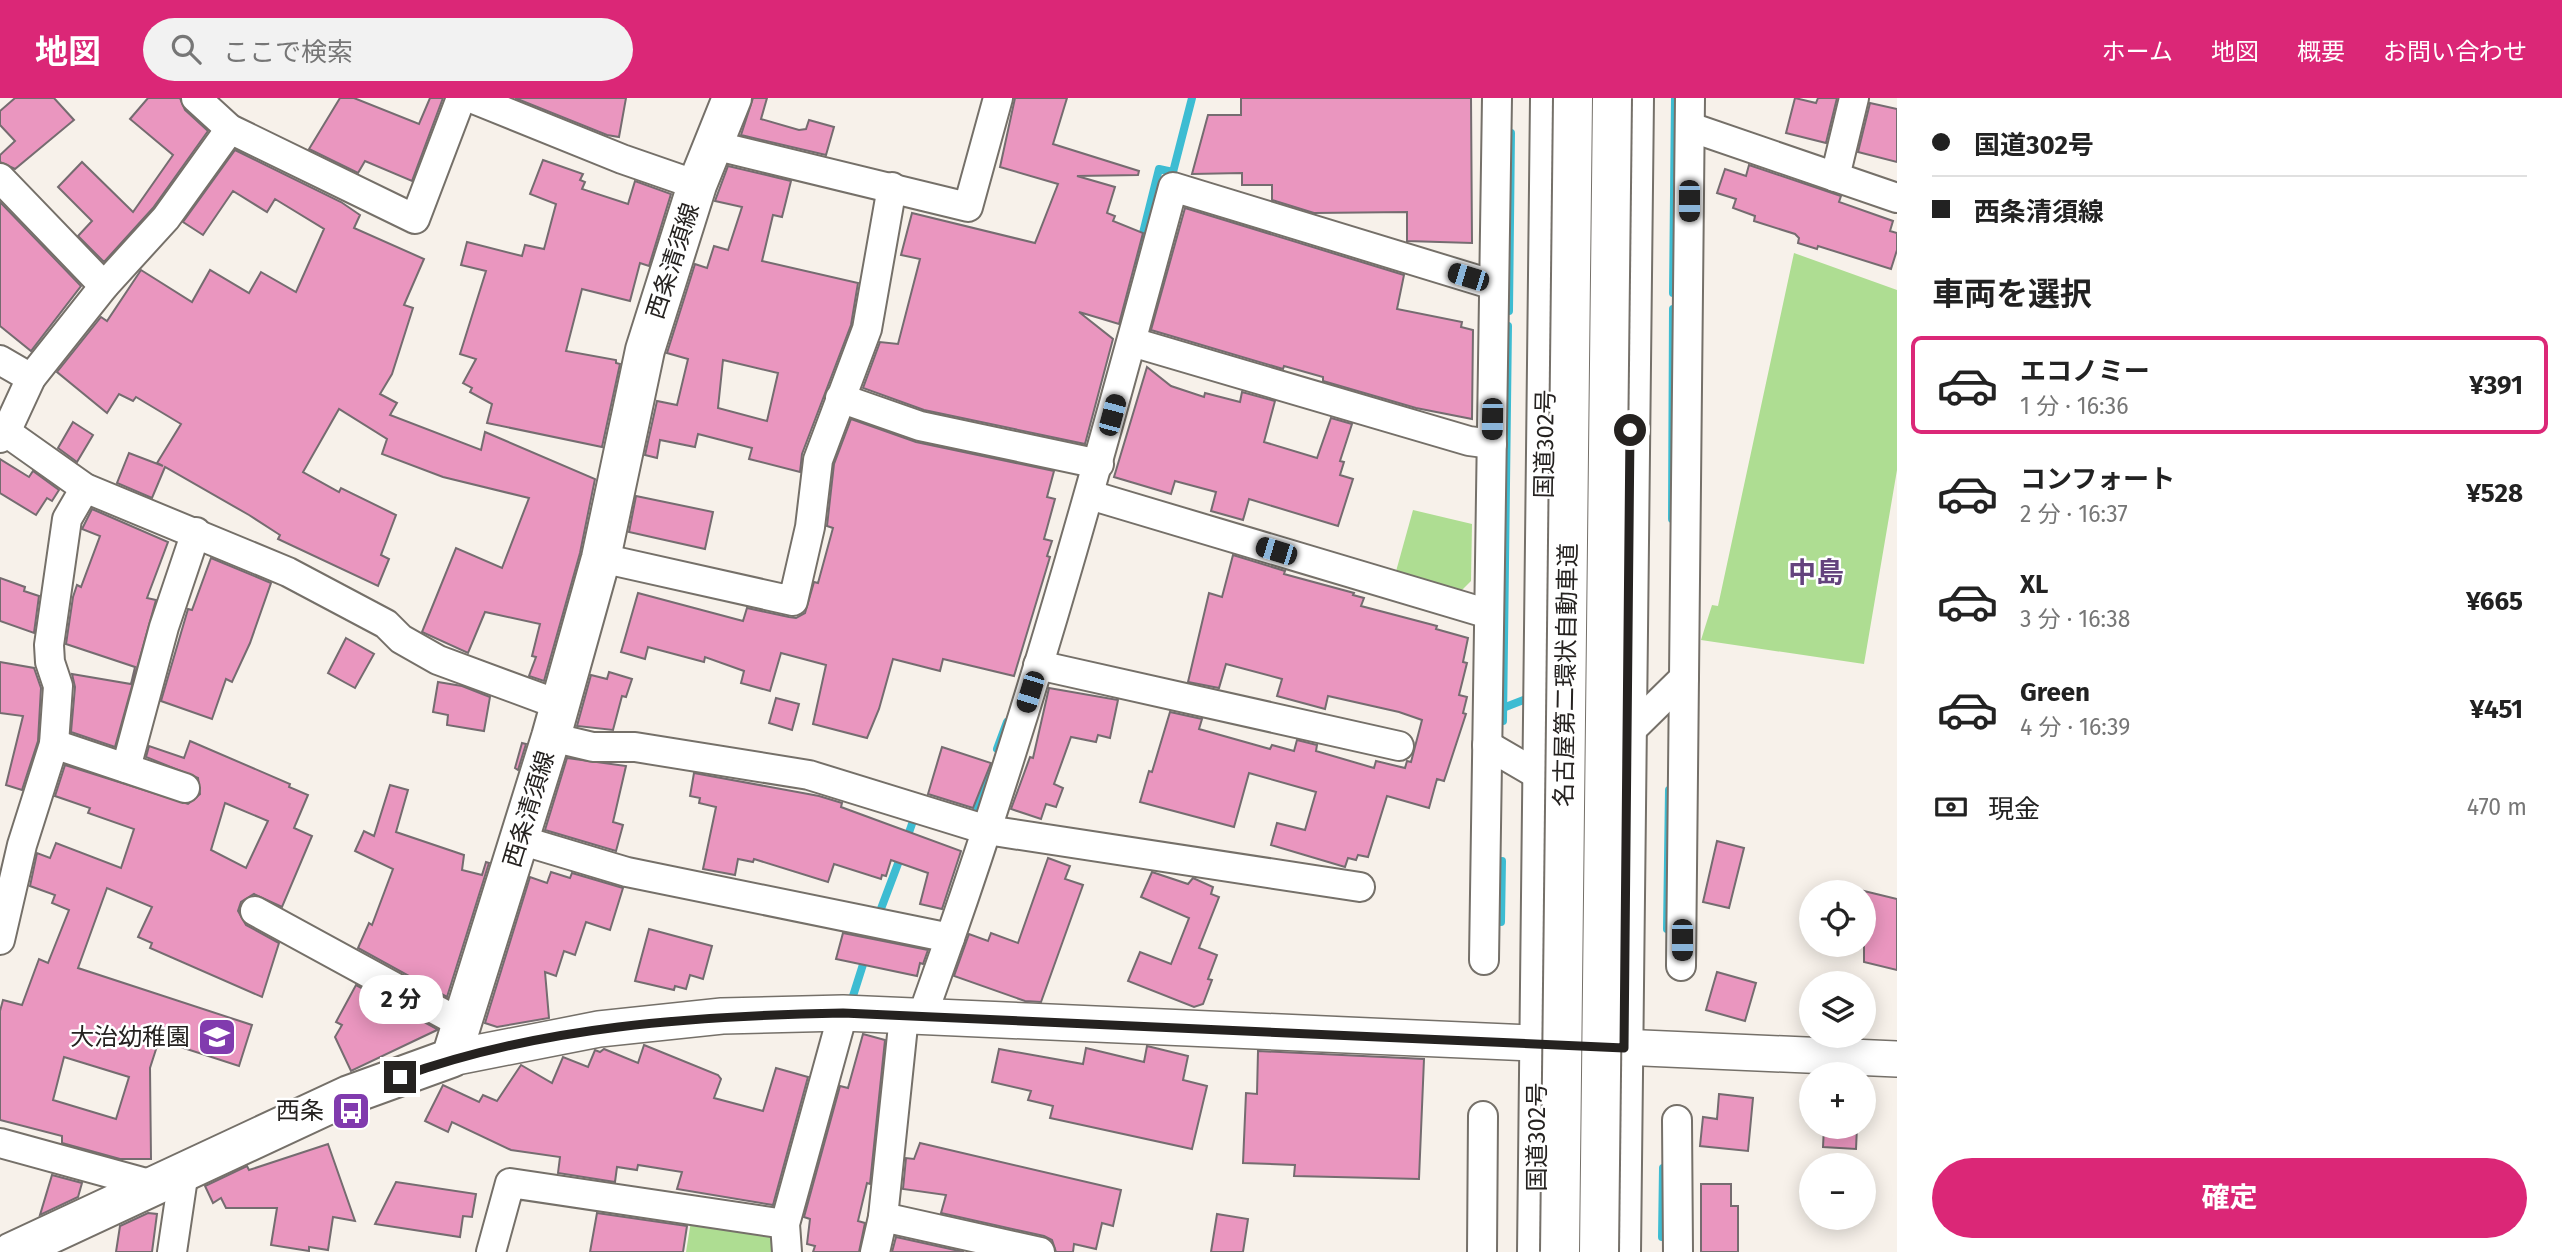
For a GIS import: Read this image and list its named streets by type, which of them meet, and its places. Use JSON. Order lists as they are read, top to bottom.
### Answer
{
  "streets": {
    "main road": ["西条清須線", "国道302号", "名古屋第二環状自動車道"]
  },
  "districts": ["中島"],
  "places": {
    "school or university": ["大治幼稚園"],
    "bus stop": ["西条"]
  },
  "page": {
    "header": "地図",
    "search": "ここで検索",
    "nav": [
      "ホーム",
      "地図",
      "概要",
      "お問い合わせ"
    ],
    "banner": ["国道302号", "西条清須線"],
    "heading": "車両を選択",
    "list": [
      {
        "name": "エコノミー",
        "note": "1 分 · 16:36",
        "value": "¥391"
      },
      {
        "name": "コンフォート",
        "note": "2 分 · 16:37",
        "value": "¥528"
      },
      {
        "name": "XL",
        "note": "3 分 · 16:38",
        "value": "¥665"
      },
      {
        "name": "Green",
        "note": "4 分 · 16:39",
        "value": "¥451"
      }
    ],
    "pay": ["現金", "470 m"],
    "map_buttons": ["+", "−"],
    "bubble": "2 分",
    "buttons": "確定"
  }
}
